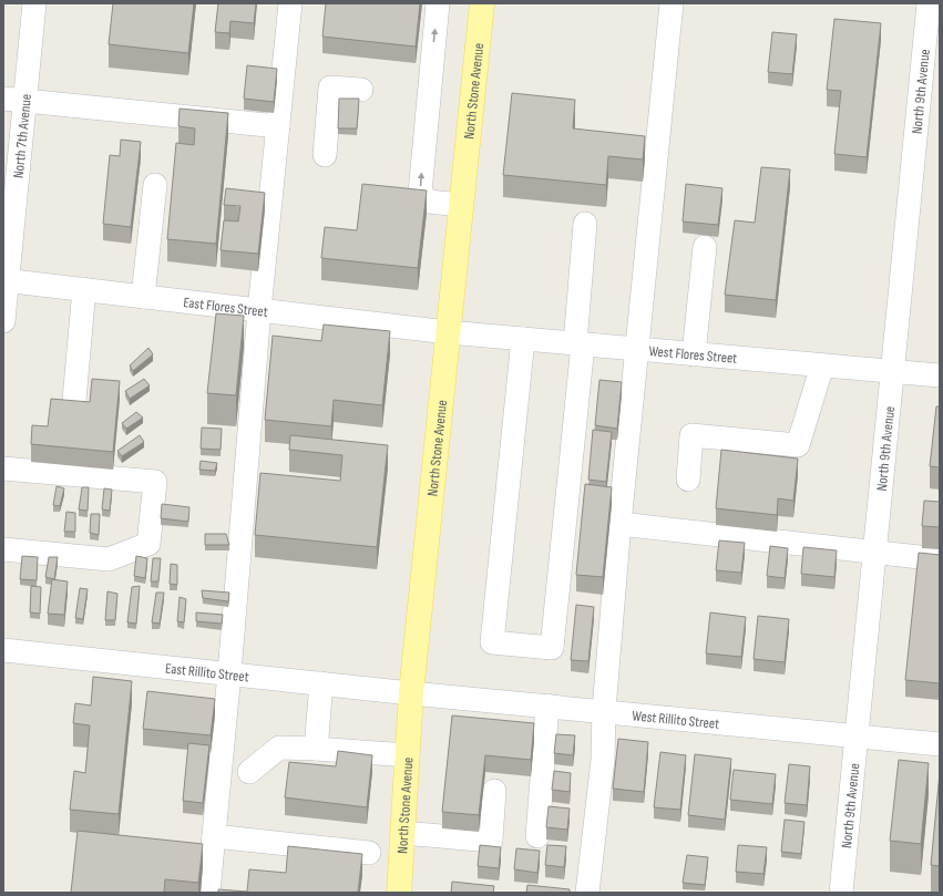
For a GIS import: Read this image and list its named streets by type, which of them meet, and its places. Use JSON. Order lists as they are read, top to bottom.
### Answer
{
  "streets": {
    "main road": ["North Stone Avenue"],
    "street": [
      "North 9th Avenue",
      "North 7th Avenue",
      "East Flores Street",
      "West Flores Street",
      "East Rillito Street",
      "West Rillito Street"
    ]
  },
  "crossings": [
    ["North Stone Avenue", "East Flores Street"],
    ["North Stone Avenue", "West Flores Street"],
    ["North Stone Avenue", "East Rillito Street"],
    ["North Stone Avenue", "West Rillito Street"],
    ["North 9th Avenue", "West Flores Street"],
    ["North 9th Avenue", "West Rillito Street"],
    ["North 7th Avenue", "East Flores Street"],
    ["East Flores Street", "West Flores Street"],
    ["East Rillito Street", "West Rillito Street"]
  ]
}
